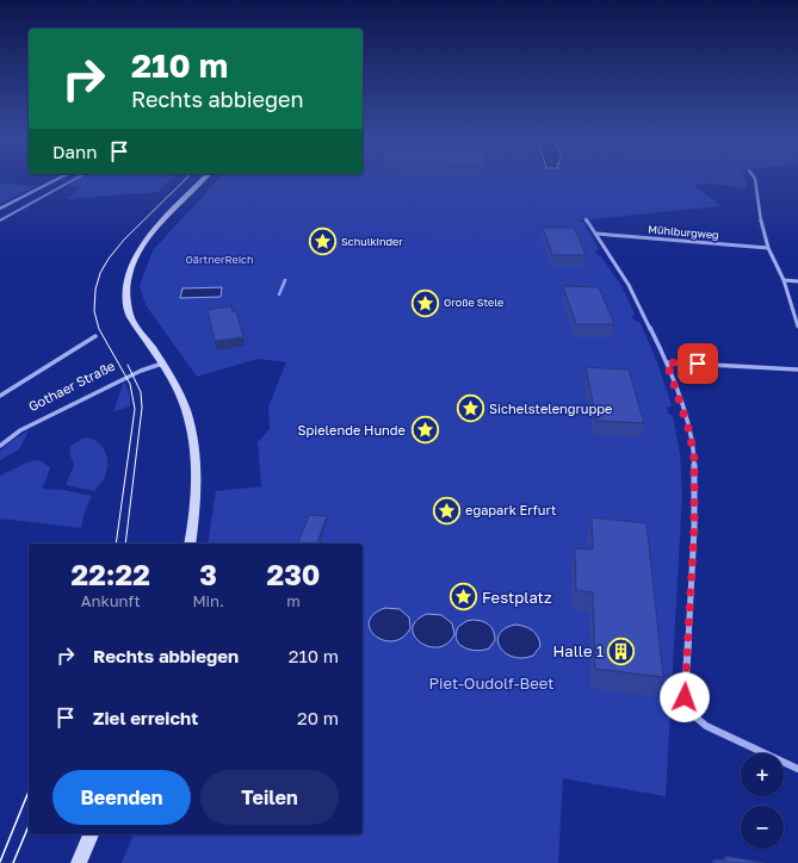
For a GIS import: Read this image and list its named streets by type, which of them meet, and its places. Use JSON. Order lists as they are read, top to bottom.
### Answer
{
  "streets": {
    "street": ["Mühlburgweg", "Gothaer Straße"]
  },
  "parks": ["GärtnerReich", "Piet-Oudolf-Beet"],
  "places": {
    "place": [
      "Schulkinder",
      "Große Stele",
      "Sichelstelengruppe",
      "Spielende Hunde",
      "egapark Erfurt",
      "Festplatz"
    ],
    "building": ["Halle 1"]
  },
  "page": {
    "turn": ["210 m", "Rechts abbiegen"],
    "then": "Dann",
    "eta": [
      "22:22",
      "Ankunft",
      "3",
      "Min.",
      "230",
      "m"
    ],
    "list": [
      {
        "name": "Rechts abbiegen",
        "value": "210 m"
      },
      {
        "name": "Ziel erreicht",
        "value": "20 m"
      }
    ],
    "map_buttons": ["+", "−"],
    "buttons": ["Beenden", "Teilen"]
  }
}
